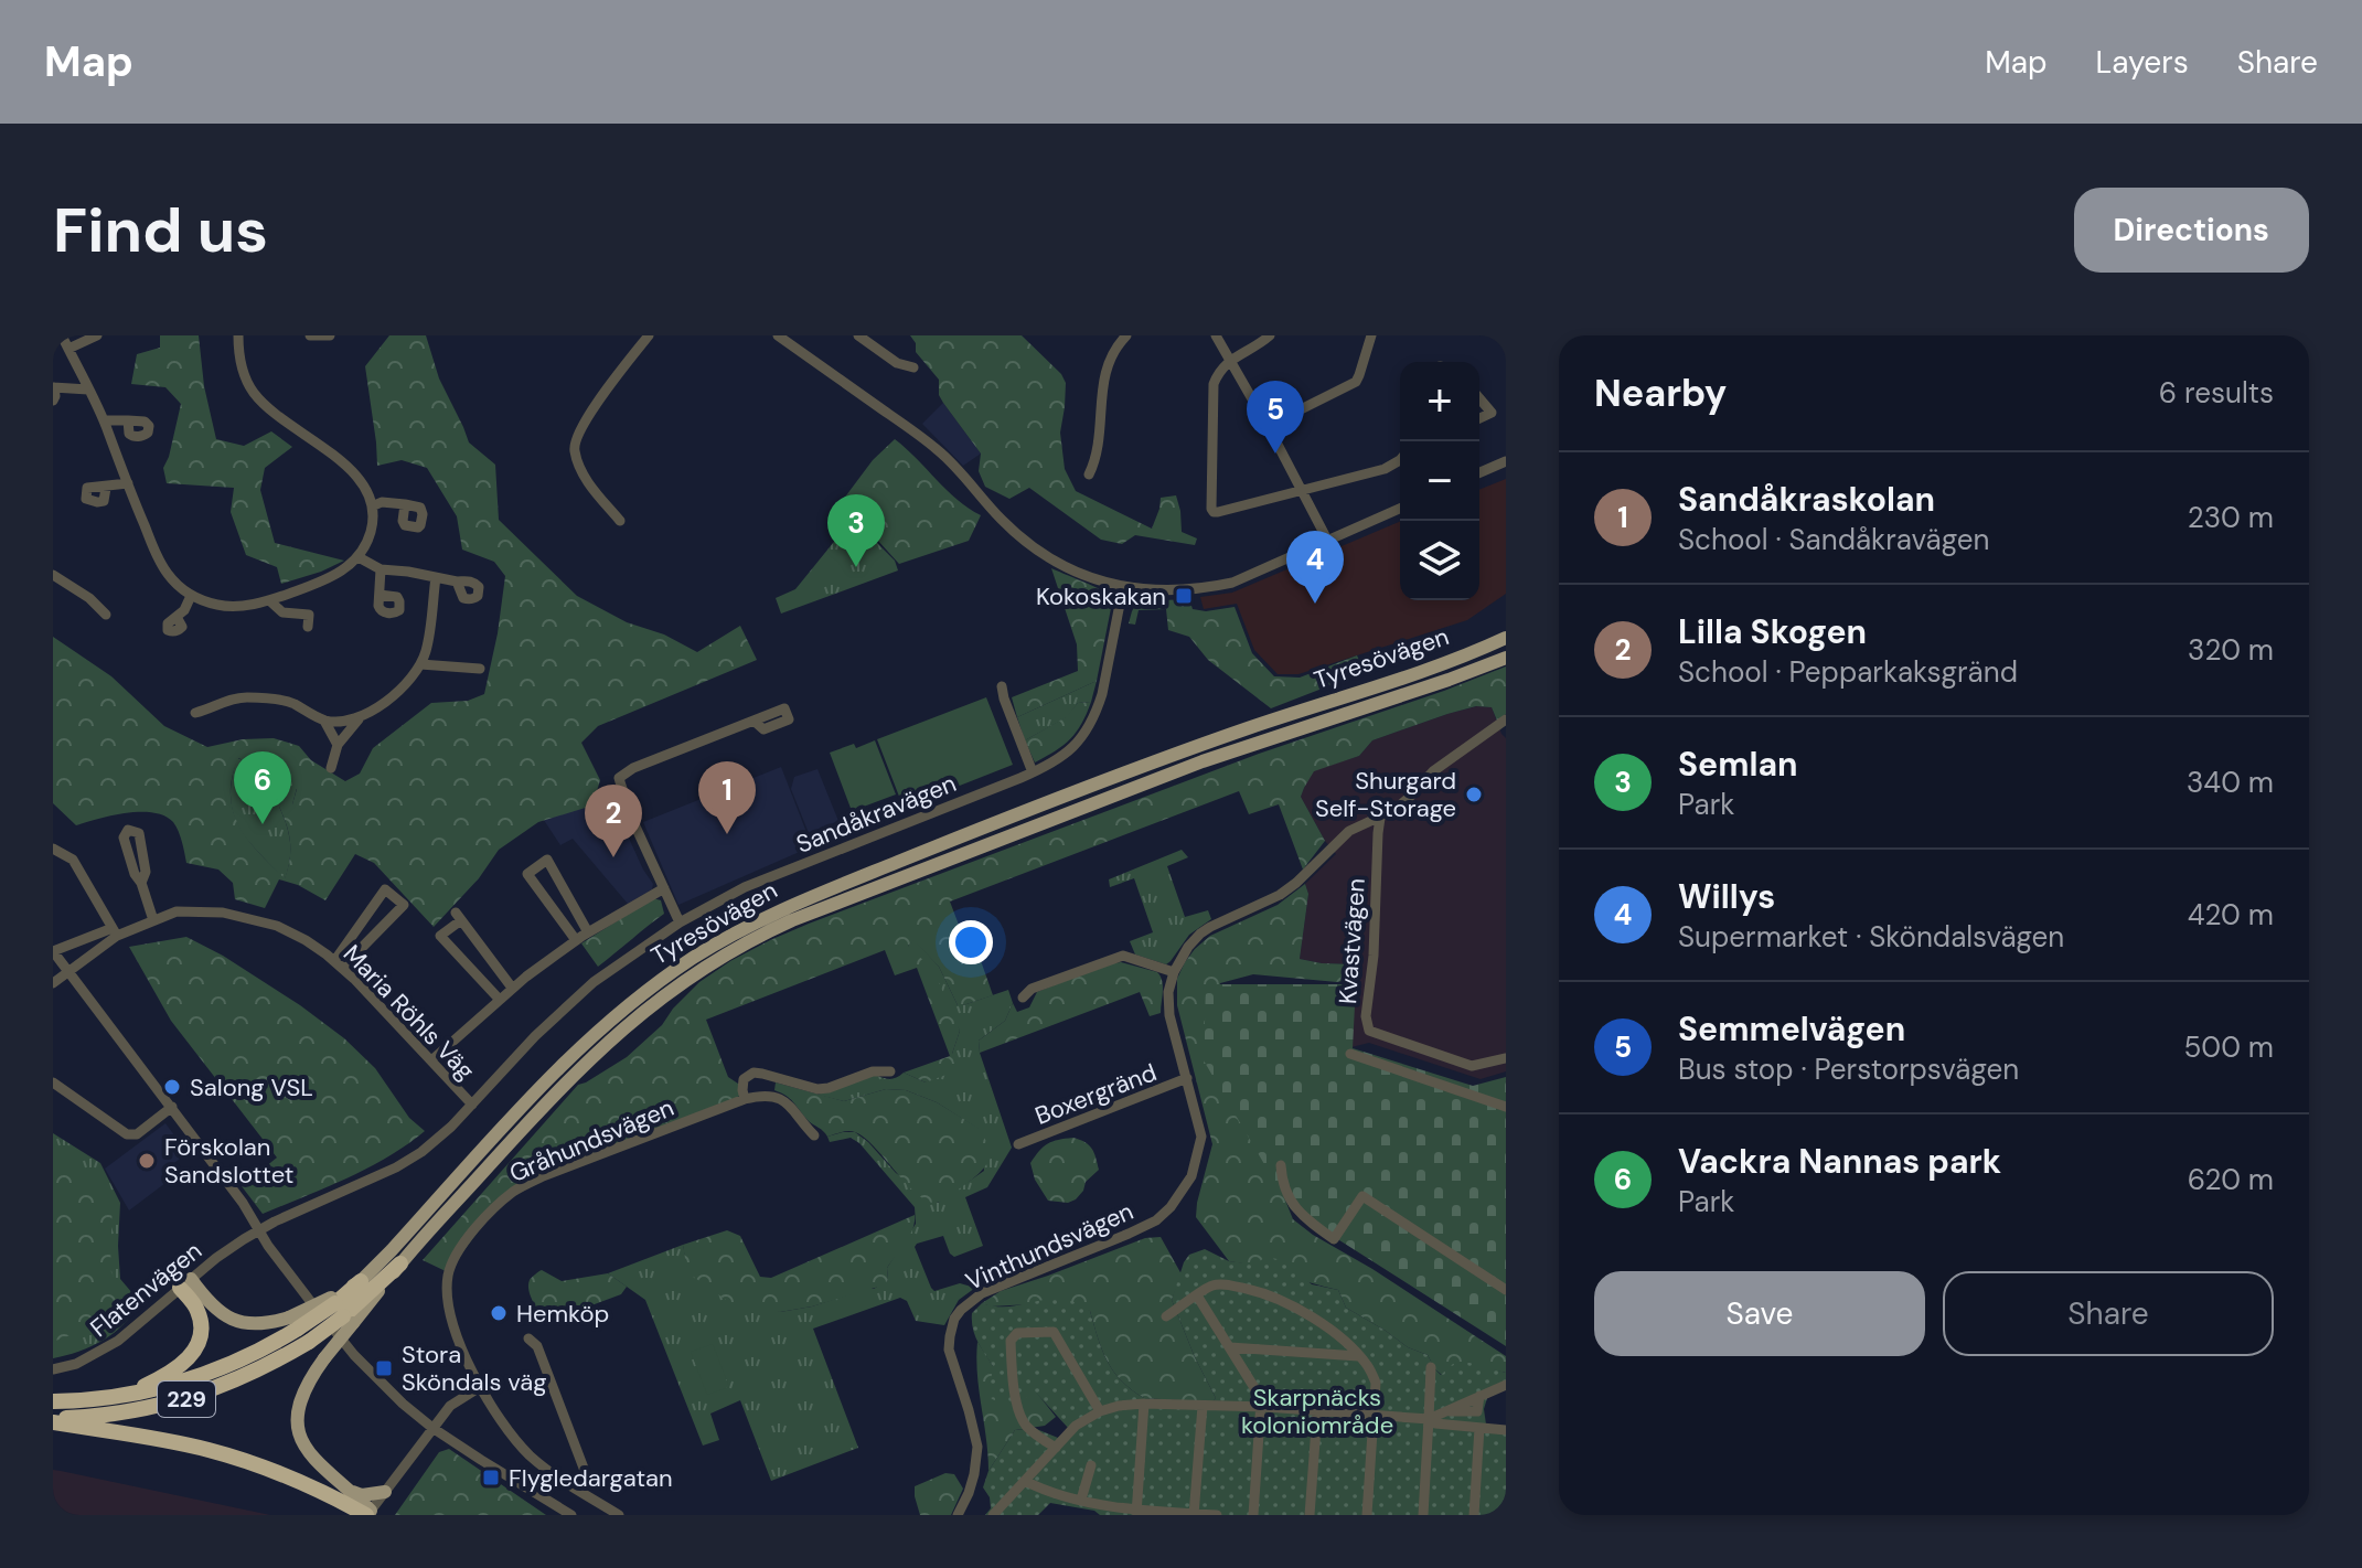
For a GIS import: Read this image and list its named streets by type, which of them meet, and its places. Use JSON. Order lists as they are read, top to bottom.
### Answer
{
  "streets": {
    "highway": ["Tyresövägen", "229"],
    "street": [
      "Sandåkravägen",
      "Kvastvägen",
      "Maria Röhls Väg",
      "Boxergränd",
      "Gråhundsvägen",
      "Vinthundsvägen",
      "Flatenvägen"
    ]
  },
  "crossings": [
    ["Sandåkravägen", "Maria Röhls Väg"],
    ["Sandåkravägen", "Flatenvägen"],
    ["Kvastvägen", "Vinthundsvägen"],
    ["Boxergränd", "Vinthundsvägen"]
  ],
  "parks": ["Skarpnäcks koloniområde"],
  "places": {
    "transit": ["Kokoskakan", "Stora Sköndals väg", "Flygledargatan"],
    "other": [
      "Shurgard Self-Storage",
      "Salong VSL",
      "Förskolan Sandslottet",
      "Hemköp"
    ]
  },
  "page": {
    "header": "Map",
    "nav": ["Map", "Layers", "Share"],
    "buttons": [
      "Directions",
      ["Save", "Share"]
    ],
    "title": "Find us",
    "heading": ["Nearby", "6 results"],
    "map_buttons": ["+", "−"],
    "pins": [
      "5",
      "3",
      "4",
      "6",
      "1",
      "2"
    ],
    "list": [
      {
        "mark": "1",
        "name": "Sandåkraskolan",
        "note": "School · Sandåkravägen",
        "value": "230 m"
      },
      {
        "mark": "2",
        "name": "Lilla Skogen",
        "note": "School · Pepparkaksgränd",
        "value": "320 m"
      },
      {
        "mark": "3",
        "name": "Semlan",
        "note": "Park",
        "value": "340 m"
      },
      {
        "mark": "4",
        "name": "Willys",
        "note": "Supermarket · Sköndalsvägen",
        "value": "420 m"
      },
      {
        "mark": "5",
        "name": "Semmelvägen",
        "note": "Bus stop · Perstorpsvägen",
        "value": "500 m"
      },
      {
        "mark": "6",
        "name": "Vackra Nannas park",
        "note": "Park",
        "value": "620 m"
      }
    ]
  }
}
